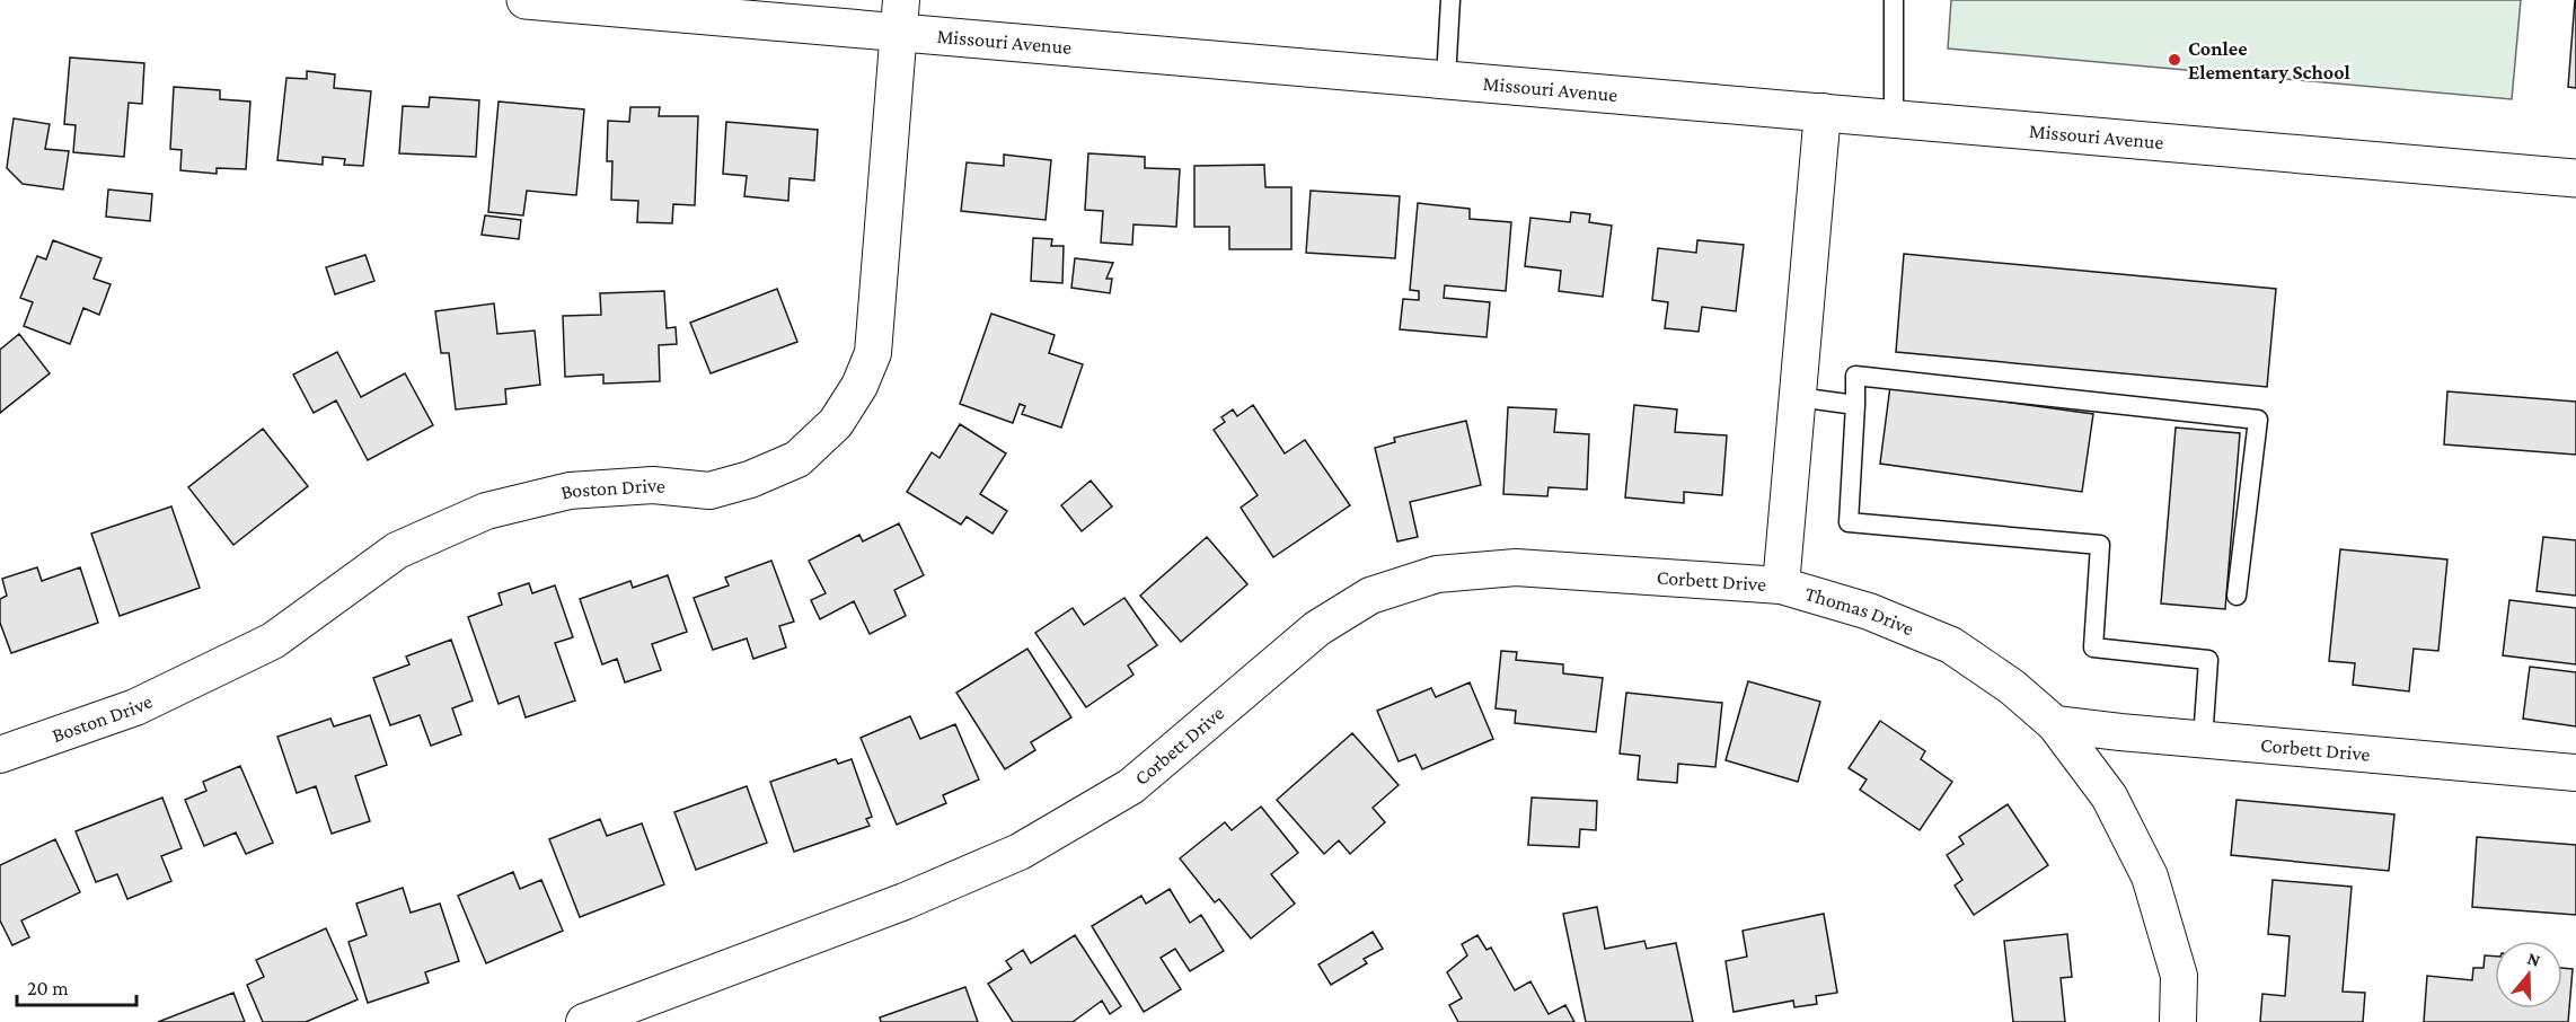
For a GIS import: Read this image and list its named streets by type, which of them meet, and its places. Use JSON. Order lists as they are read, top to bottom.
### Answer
{
  "streets": {
    "main road": ["Missouri Avenue"],
    "street": ["Boston Drive", "Corbett Drive", "Thomas Drive"]
  },
  "crossings": [
    ["Missouri Avenue", "Boston Drive"],
    ["Missouri Avenue", "Thomas Drive"],
    ["Corbett Drive", "Thomas Drive"]
  ],
  "places": ["Conlee Elementary School"],
  "scale_bar": "20 m",
  "north": "top"
}
